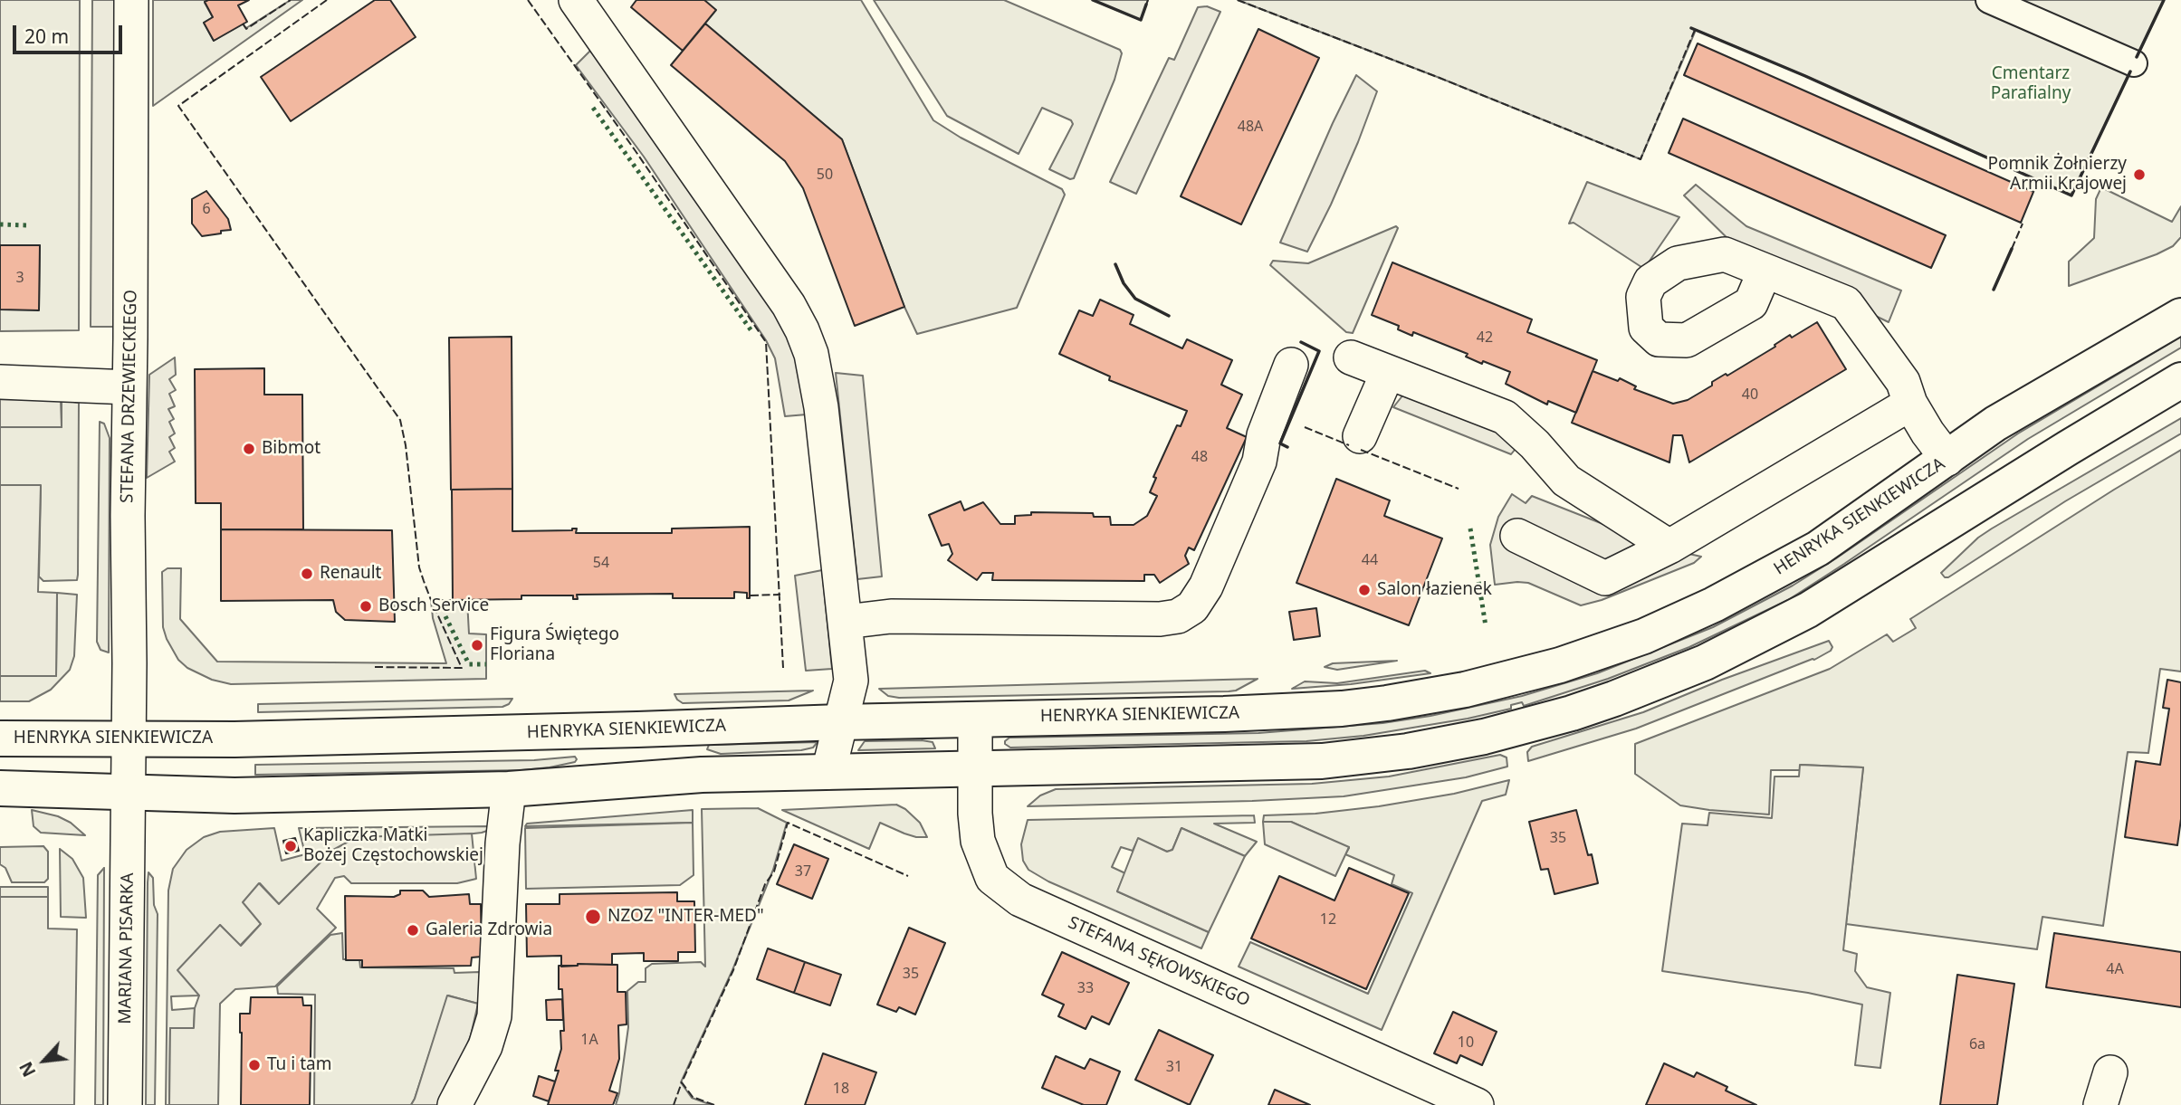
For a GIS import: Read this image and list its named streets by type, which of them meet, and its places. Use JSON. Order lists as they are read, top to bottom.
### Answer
{
  "streets": {
    "street": [
      "STEFANA DRZEWIECKIEGO",
      "HENRYKA SIENKIEWICZA",
      "MARIANA PISARKA",
      "STEFANA SĘKOWSKIEGO"
    ]
  },
  "crossings": [
    ["STEFANA DRZEWIECKIEGO", "HENRYKA SIENKIEWICZA"],
    ["STEFANA DRZEWIECKIEGO", "MARIANA PISARKA"],
    ["HENRYKA SIENKIEWICZA", "STEFANA SĘKOWSKIEGO"]
  ],
  "parks": ["Cmentarz Parafialny"],
  "places": [
    "Pomnik Żołnierzy Armii Krajowej",
    "Bibmot",
    "Renault",
    "Salon łazienek",
    "Bosch Service",
    "Figura Świętego Floriana",
    "Kapliczka Matki Bożej Częstochowskiej",
    "NZOZ \"INTER-MED\"",
    "Galeria Zdrowia",
    "Tu i tam"
  ],
  "house_numbers": [
    "48A",
    "50",
    "6",
    "3",
    "42",
    "40",
    "48",
    "44",
    "54",
    "35",
    "37",
    "12",
    "4A",
    "35",
    "33",
    "1A",
    "10",
    "6a",
    "31",
    "18"
  ],
  "scale_bar": "20 m",
  "north": "bottom left"
}
